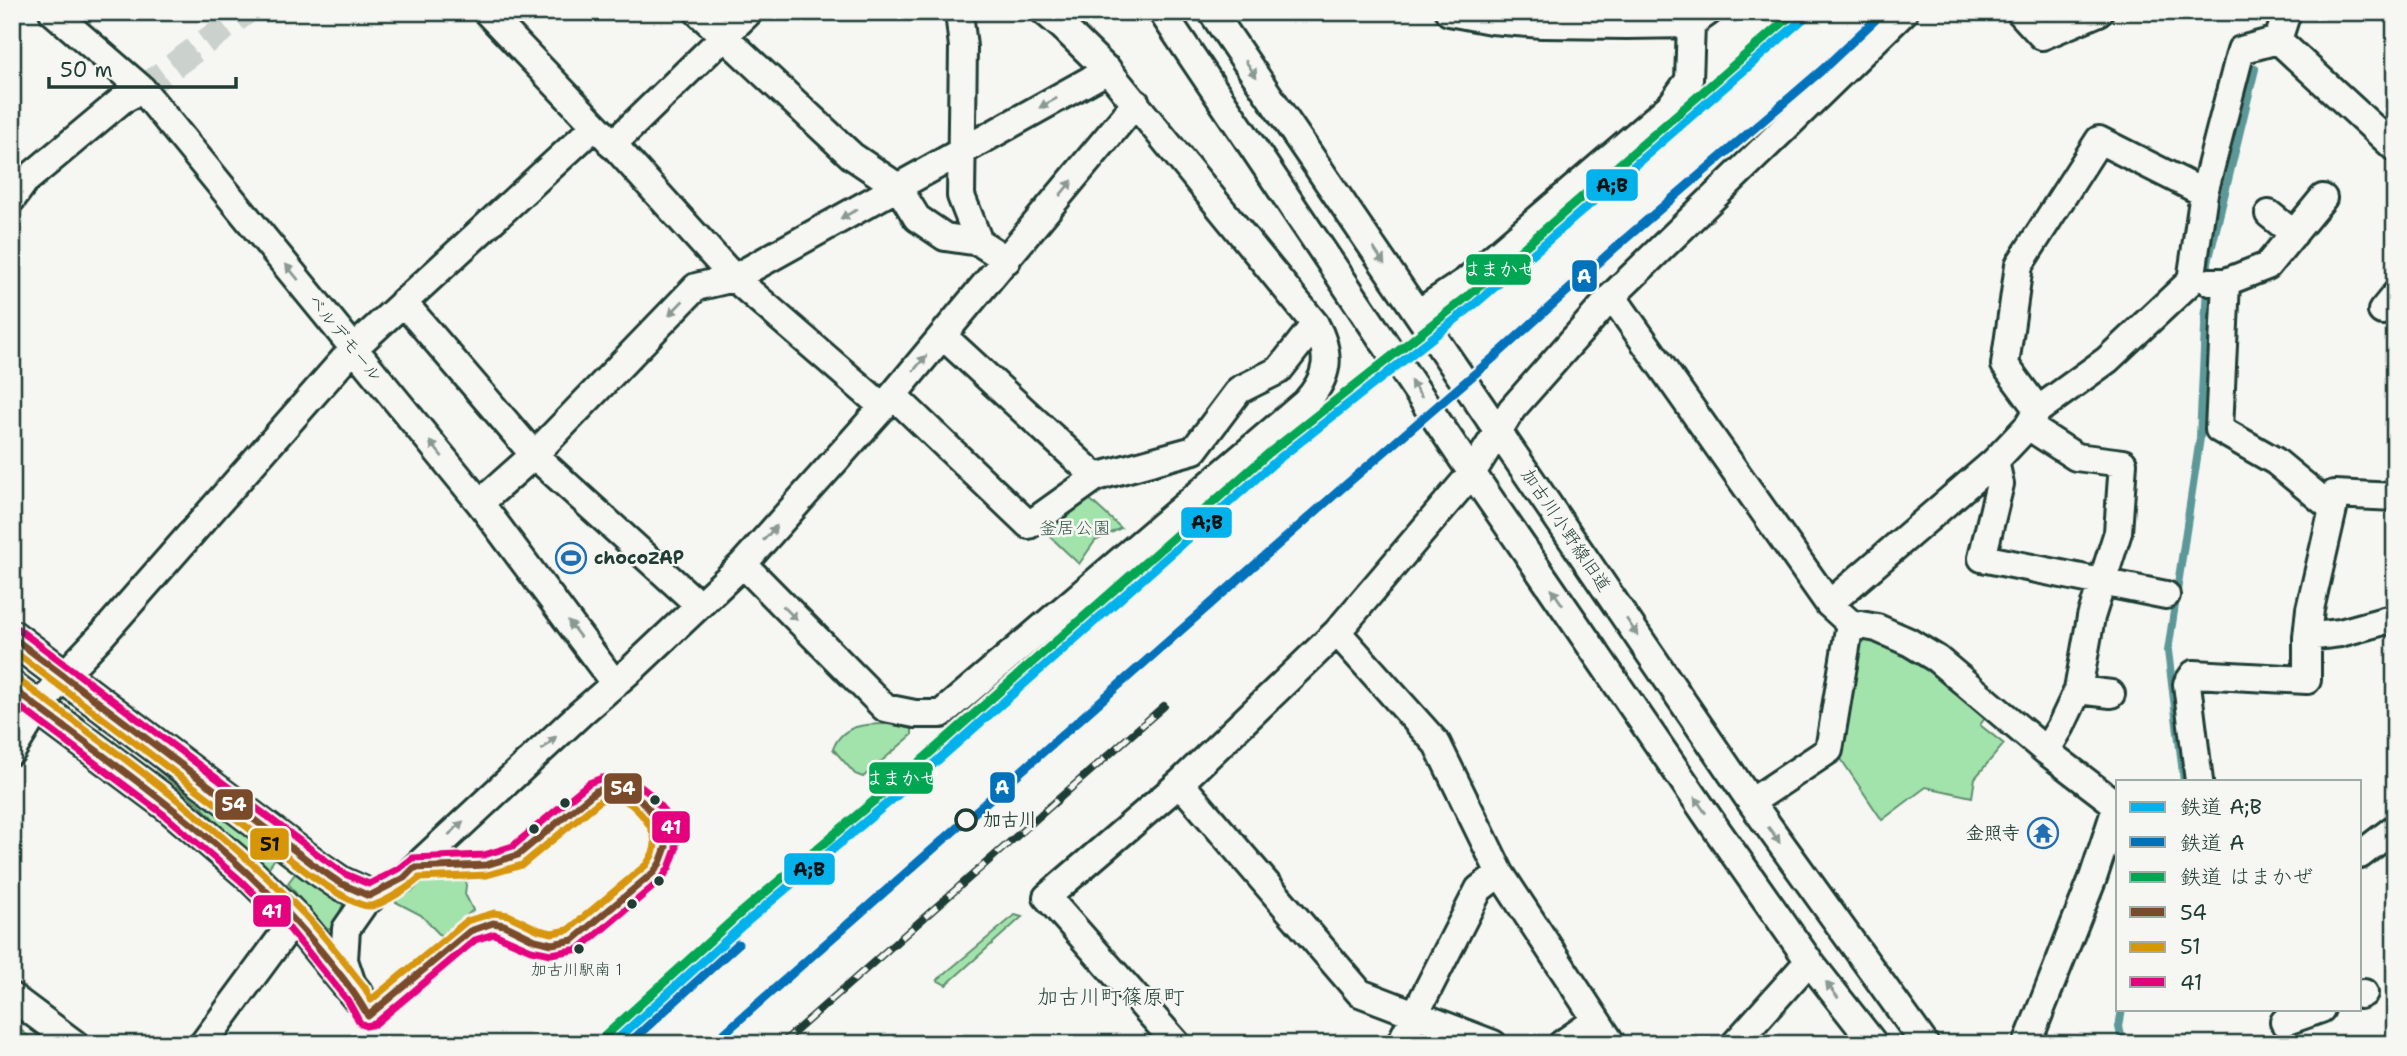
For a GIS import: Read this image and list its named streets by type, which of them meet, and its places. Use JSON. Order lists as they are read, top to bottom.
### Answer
{
  "streets": {
    "street": ["ベルデモール", "加古川小野線旧道"]
  },
  "districts": ["加古川町篠原町"],
  "parks": ["釜居公園"],
  "places": {
    "sports": ["chocoZAP"],
    "other": ["加古川", "加古川駅南１"],
    "temple": ["金照寺"]
  },
  "lines": [
    "rail line A;B",
    "rail line はまかぜ",
    "rail line A",
    "transit line 41",
    "transit line 54",
    "transit line 51"
  ],
  "legend": [
    "鉄道 A;B",
    "鉄道 A",
    "鉄道 はまかぜ",
    "54",
    "51",
    "41"
  ],
  "scale_bar": "50 m"
}
